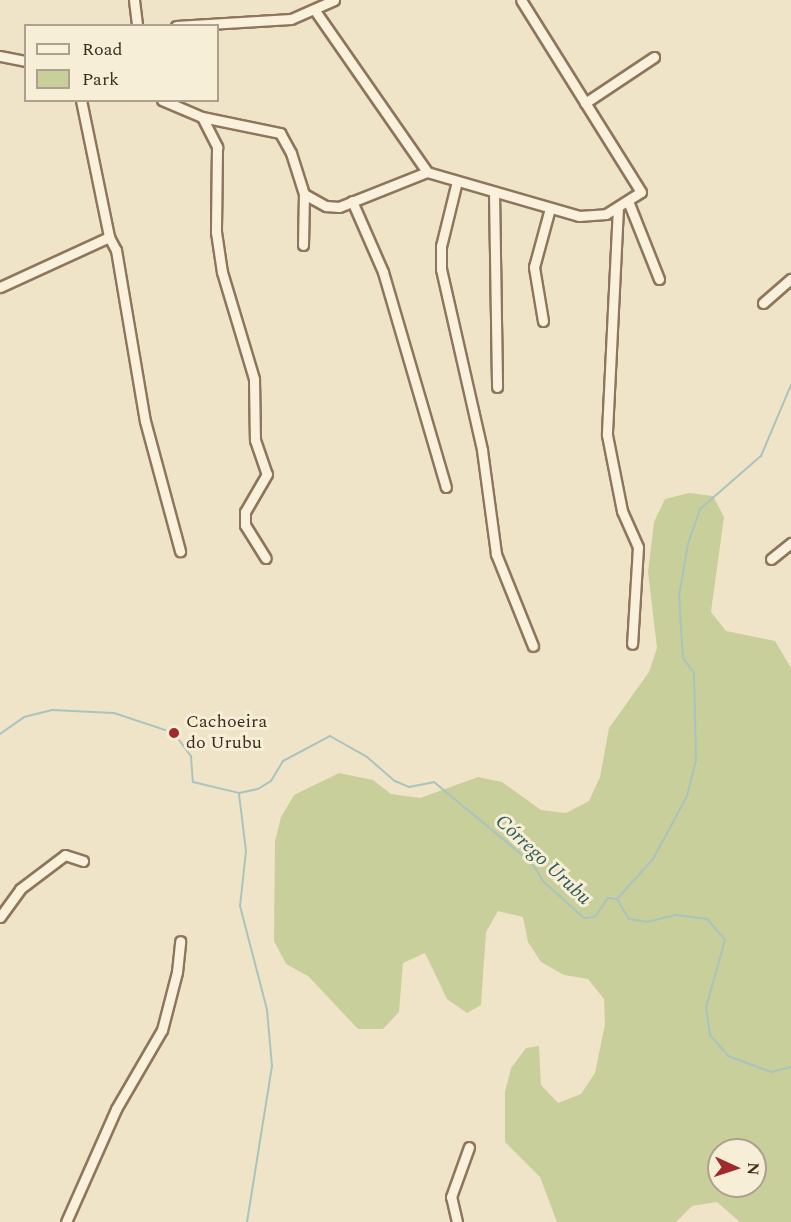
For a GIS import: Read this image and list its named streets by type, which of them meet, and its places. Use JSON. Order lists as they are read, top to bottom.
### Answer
{
  "water": ["Córrego Urubu"],
  "places": ["Cachoeira do Urubu"],
  "legend": ["Road", "Park"],
  "north": "right"
}
